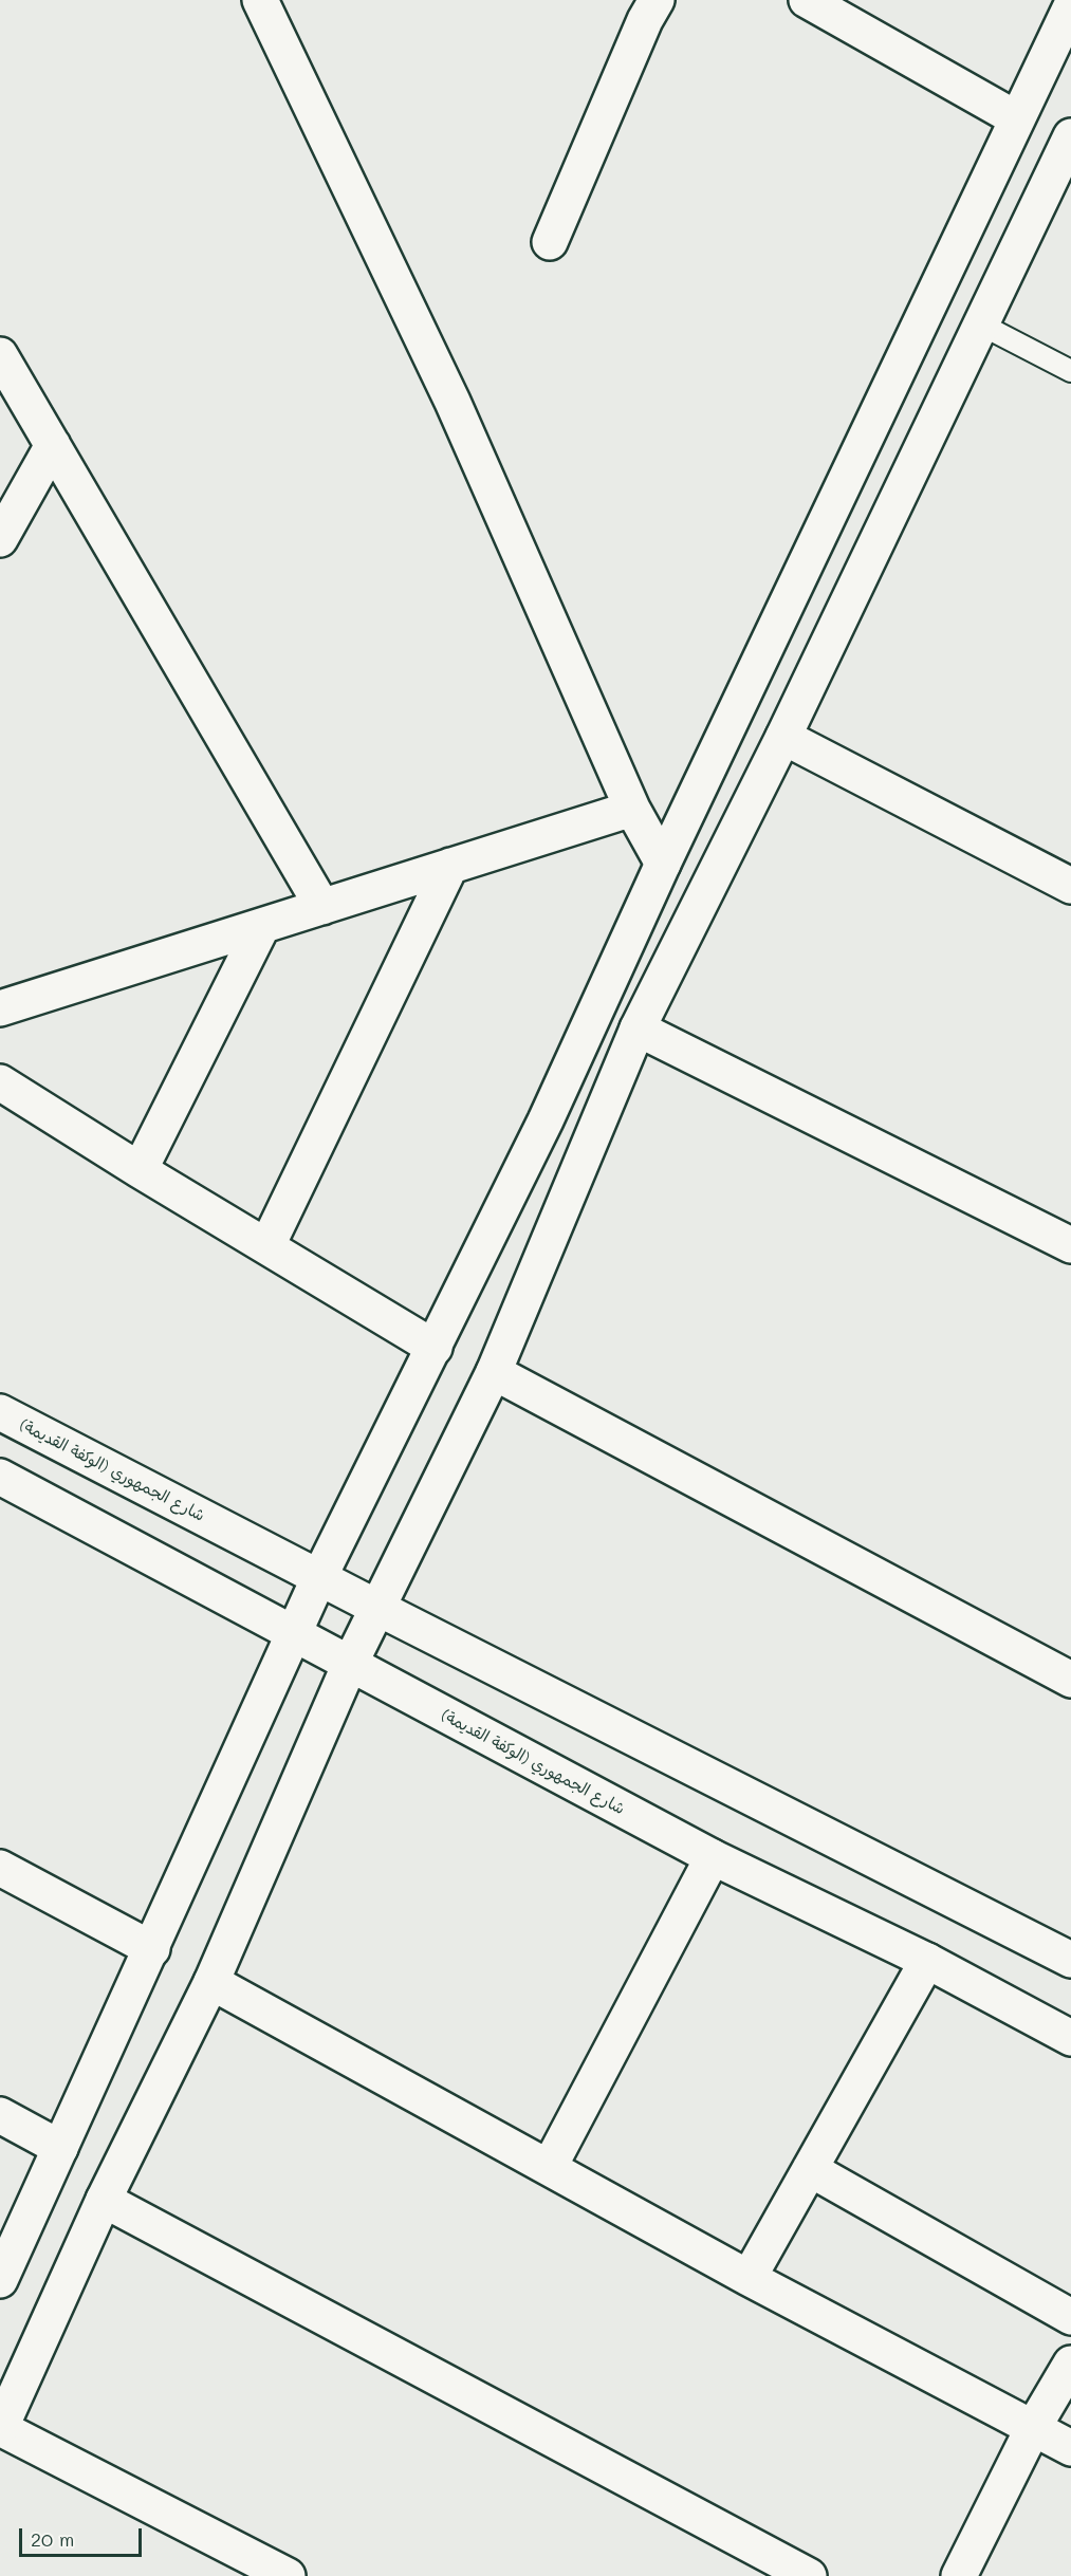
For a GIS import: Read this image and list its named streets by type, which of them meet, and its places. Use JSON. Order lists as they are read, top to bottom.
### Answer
{
  "streets": {
    "street": ["شارع الجمهوري (الوكفة القديمة)"]
  },
  "scale_bar": "20 m"
}
